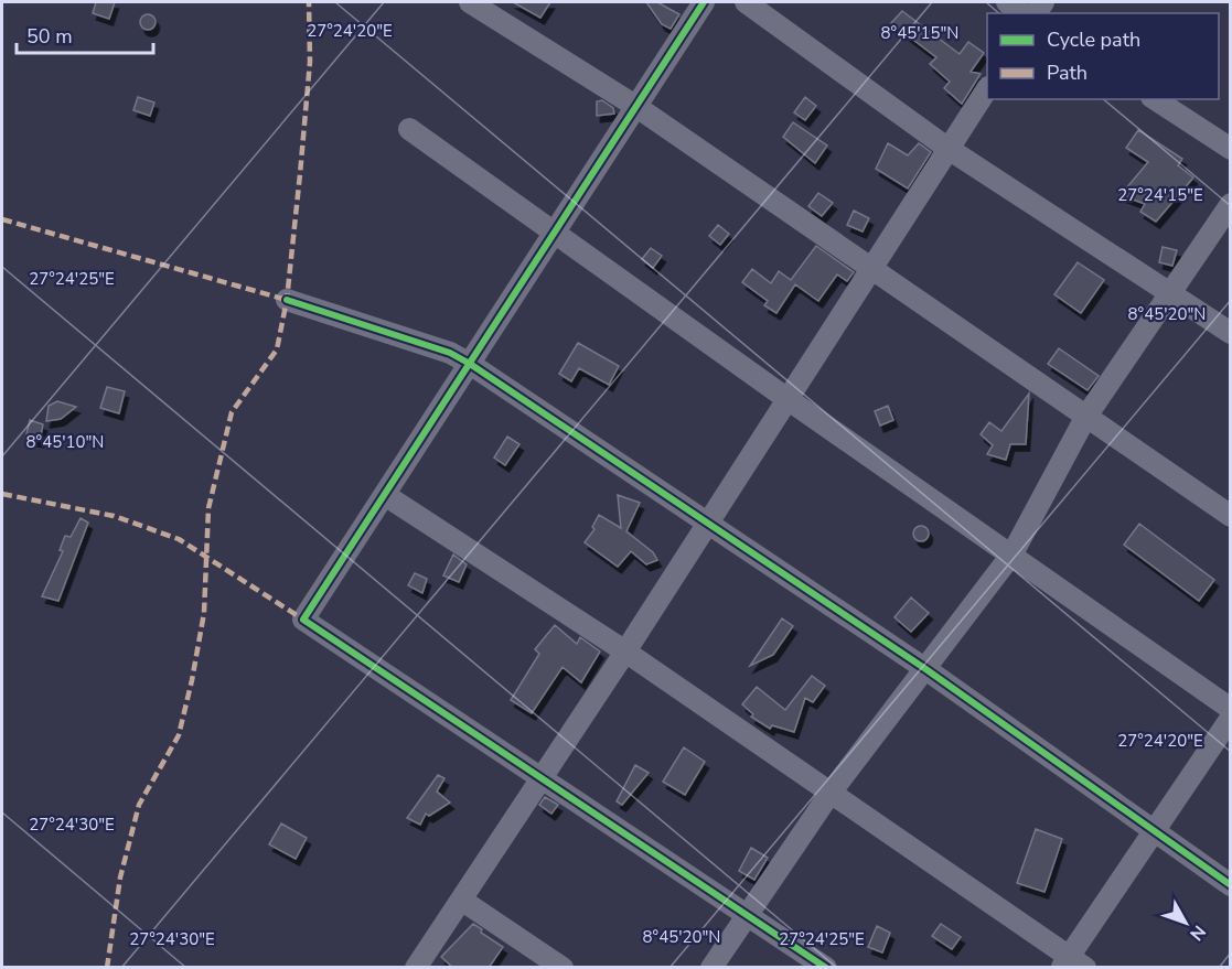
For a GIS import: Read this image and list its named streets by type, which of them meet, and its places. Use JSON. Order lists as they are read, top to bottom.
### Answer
{
  "legend": ["Cycle path", "Path"],
  "scale_bar": "50 m",
  "north": "bottom right",
  "coordinates": [
    "27°24'20\"E",
    "8°45'15\"N",
    "27°24'15\"E",
    "27°24'25\"E",
    "8°45'20\"N",
    "8°45'10\"N",
    "27°24'30\"E"
  ]
}
